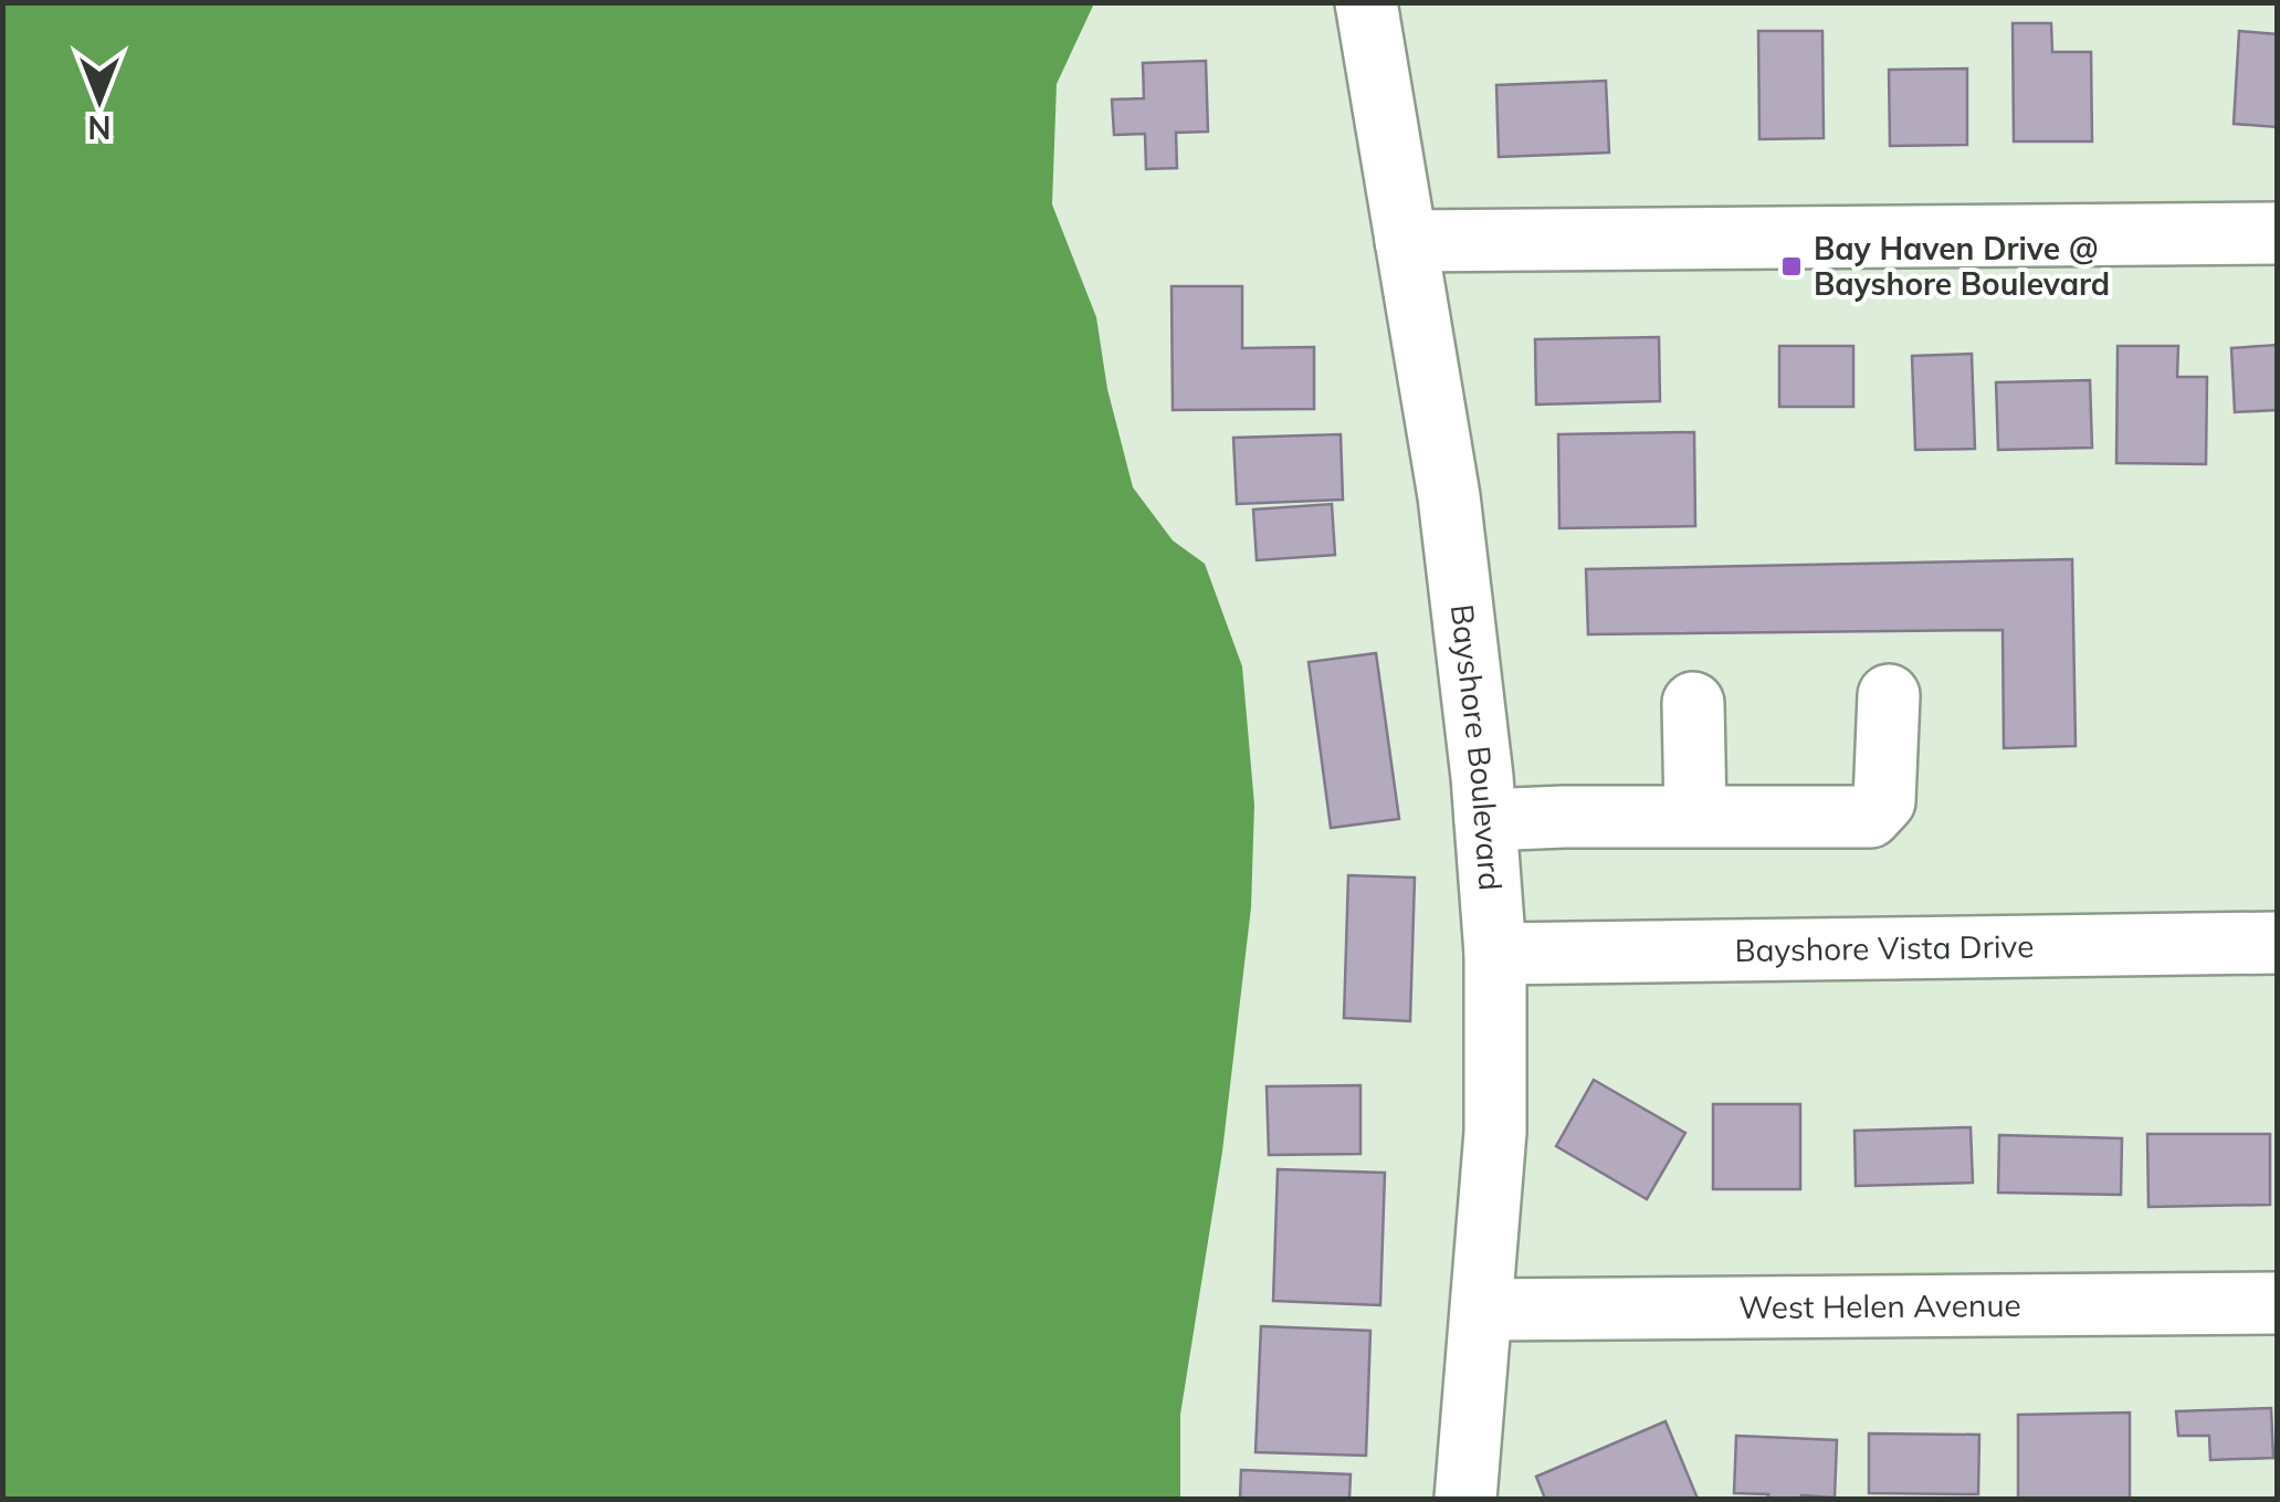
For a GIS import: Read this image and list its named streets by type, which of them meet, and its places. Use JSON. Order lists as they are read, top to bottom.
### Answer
{
  "streets": {
    "street": ["Bayshore Boulevard", "Bayshore Vista Drive", "West Helen Avenue"]
  },
  "crossings": [
    ["Bayshore Boulevard", "Bayshore Vista Drive"],
    ["Bayshore Boulevard", "West Helen Avenue"]
  ],
  "places": {
    "transit": ["Bay Haven Drive @ Bayshore Boulevard"]
  },
  "north": "bottom"
}
